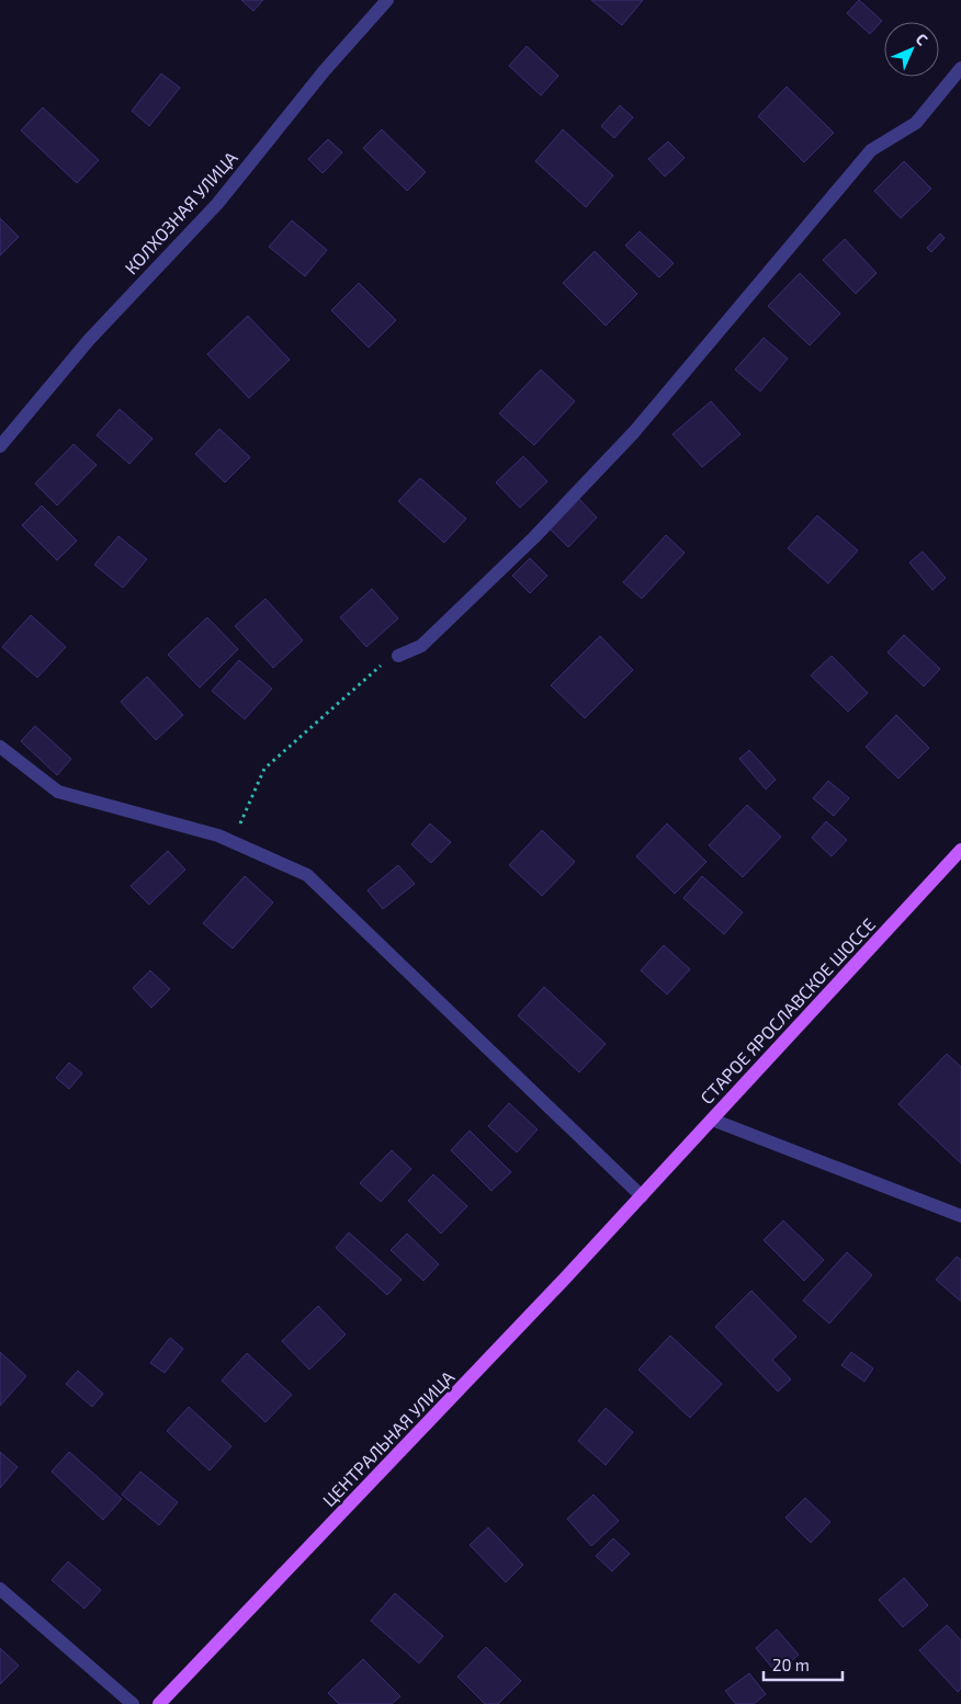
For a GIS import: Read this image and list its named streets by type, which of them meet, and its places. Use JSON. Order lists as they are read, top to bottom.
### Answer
{
  "streets": {
    "main road": ["СТАРОЕ ЯРОСЛАВСКОЕ ШОССЕ", "ЦЕНТРАЛЬНАЯ УЛИЦА"],
    "street": ["КОЛХОЗНАЯ УЛИЦА"]
  },
  "crossings": [
    ["СТАРОЕ ЯРОСЛАВСКОЕ ШОССЕ", "ЦЕНТРАЛЬНАЯ УЛИЦА"]
  ],
  "scale_bar": "20 m",
  "north": "top right"
}
